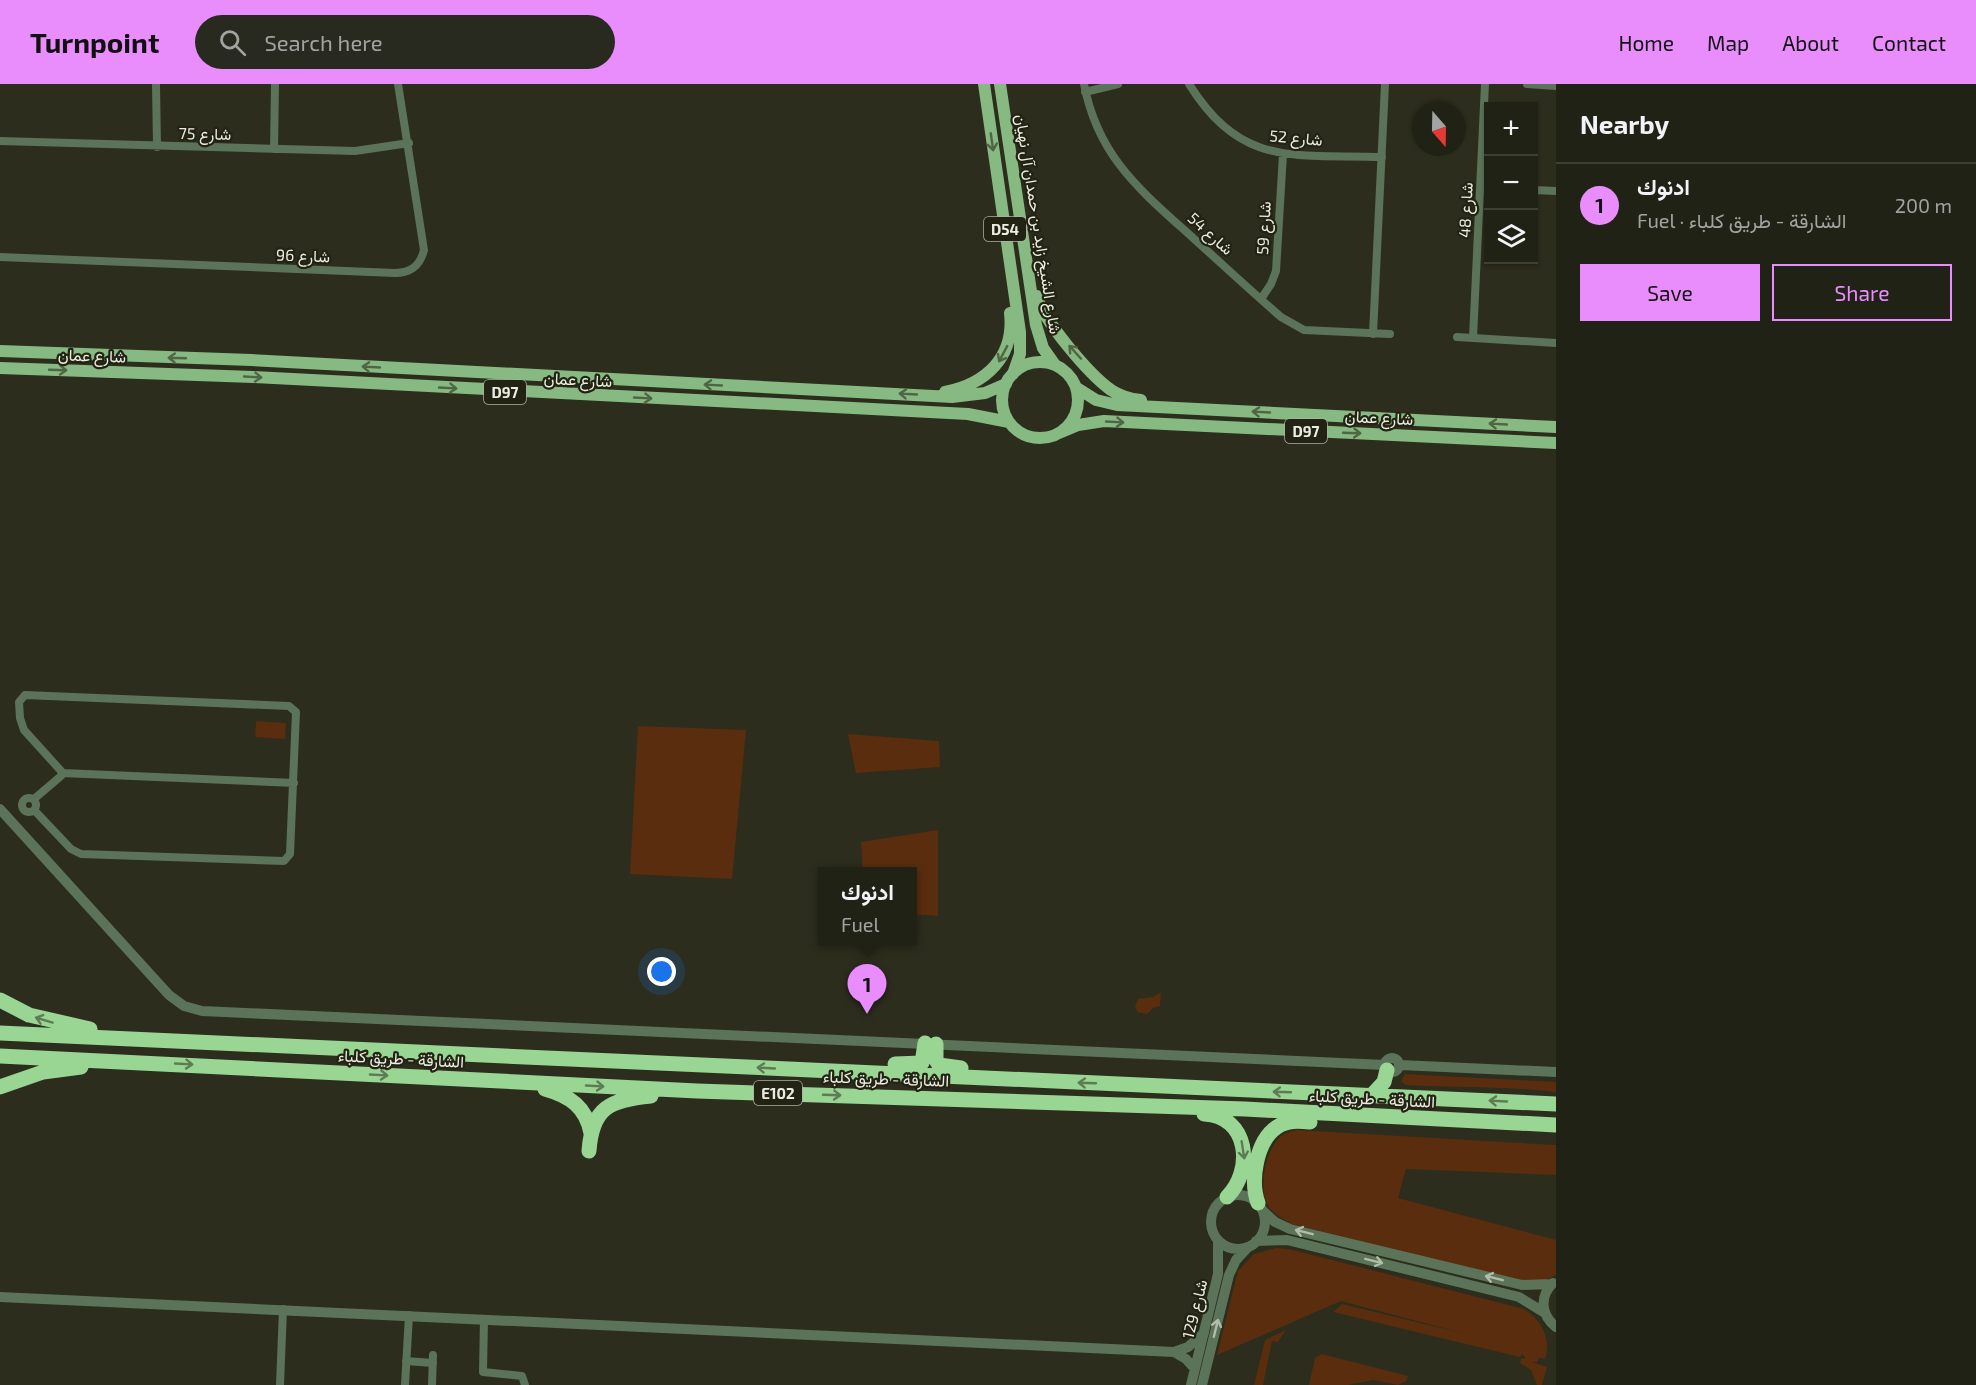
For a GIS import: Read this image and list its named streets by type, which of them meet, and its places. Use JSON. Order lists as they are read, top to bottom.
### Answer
{
  "streets": {
    "highway": ["الشارقة - طريق كلباء", "E102"],
    "main road": [
      "شارع الشيخ زايد بن حمدان آل نهيان",
      "D54",
      "شارع عمان",
      "D97"
    ],
    "street": [
      "شارع 75",
      "شارع 52",
      "شارع 48",
      "شارع 59",
      "شارع 54",
      "شارع 96",
      "شارع 129"
    ]
  },
  "crossings": [
    ["شارع 75", "شارع 96"],
    ["شارع 52", "شارع 59"],
    ["شارع الشيخ زايد بن حمدان آل نهيان", "شارع عمان"],
    ["شارع 59", "شارع 54"]
  ],
  "north": "bottom",
  "page": {
    "header": "Turnpoint",
    "search": "Search here",
    "nav": [
      "Home",
      "Map",
      "About",
      "Contact"
    ],
    "heading": "Nearby",
    "map_buttons": ["+", "−"],
    "list": [
      {
        "mark": "1",
        "name": "ادنوك",
        "note": "Fuel · الشارقة - طريق كلباء",
        "value": "200 m"
      }
    ],
    "buttons": ["Save", "Share"],
    "popup": ["ادنوك", "Fuel"],
    "pins": "1"
  }
}
